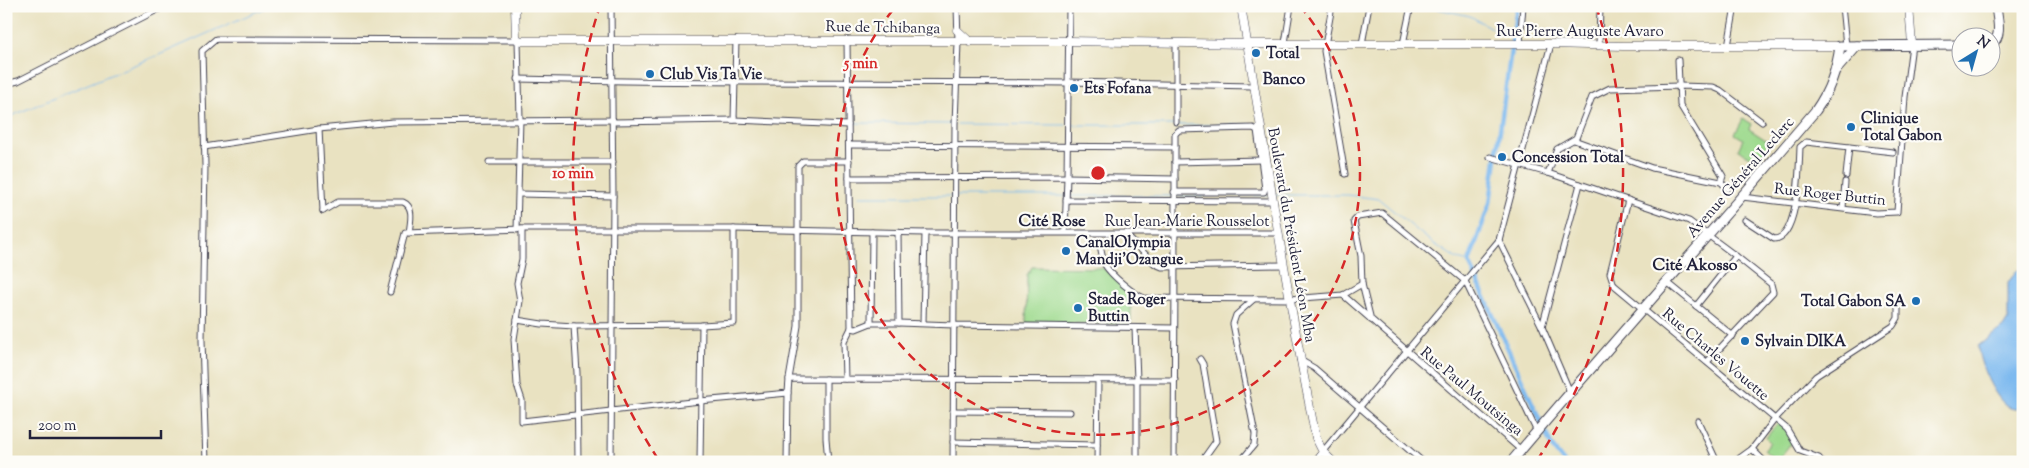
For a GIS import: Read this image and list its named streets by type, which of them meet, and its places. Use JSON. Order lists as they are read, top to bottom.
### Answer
{
  "streets": {
    "main road": ["Rue Pierre Auguste Avaro", "Avenue Général Leclerc"],
    "street": [
      "Rue de Tchibanga",
      "Rue Roger Buttin",
      "Rue Jean-Marie Rousselot",
      "Boulevard du Président Léon Mba",
      "Rue Charles Vouette",
      "Rue Paul Moutsinga"
    ]
  },
  "crossings": [
    ["Rue de Tchibanga", "Rue Pierre Auguste Avaro"],
    ["Rue de Tchibanga", "Boulevard du Président Léon Mba"],
    ["Rue Pierre Auguste Avaro", "Rue Roger Buttin"],
    ["Rue Pierre Auguste Avaro", "Boulevard du Président Léon Mba"],
    ["Avenue Général Leclerc", "Rue Roger Buttin"],
    ["Avenue Général Leclerc", "Rue Charles Vouette"],
    ["Avenue Général Leclerc", "Rue Paul Moutsinga"],
    ["Rue Jean-Marie Rousselot", "Boulevard du Président Léon Mba"]
  ],
  "districts": ["Banco", "Cité Rose", "Cité Akosso"],
  "places": [
    "Total",
    "Club Vis Ta Vie",
    "Ets Fofana",
    "Clinique Total Gabon",
    "Concession Total",
    "CanalOlympia Mandji'Ozangue",
    "Total Gabon SA",
    "Stade Roger Buttin",
    "Sylvain DIKA"
  ],
  "scale_bar": "200 m",
  "north": "top right",
  "rings": ["5 min", "10 min"]
}
